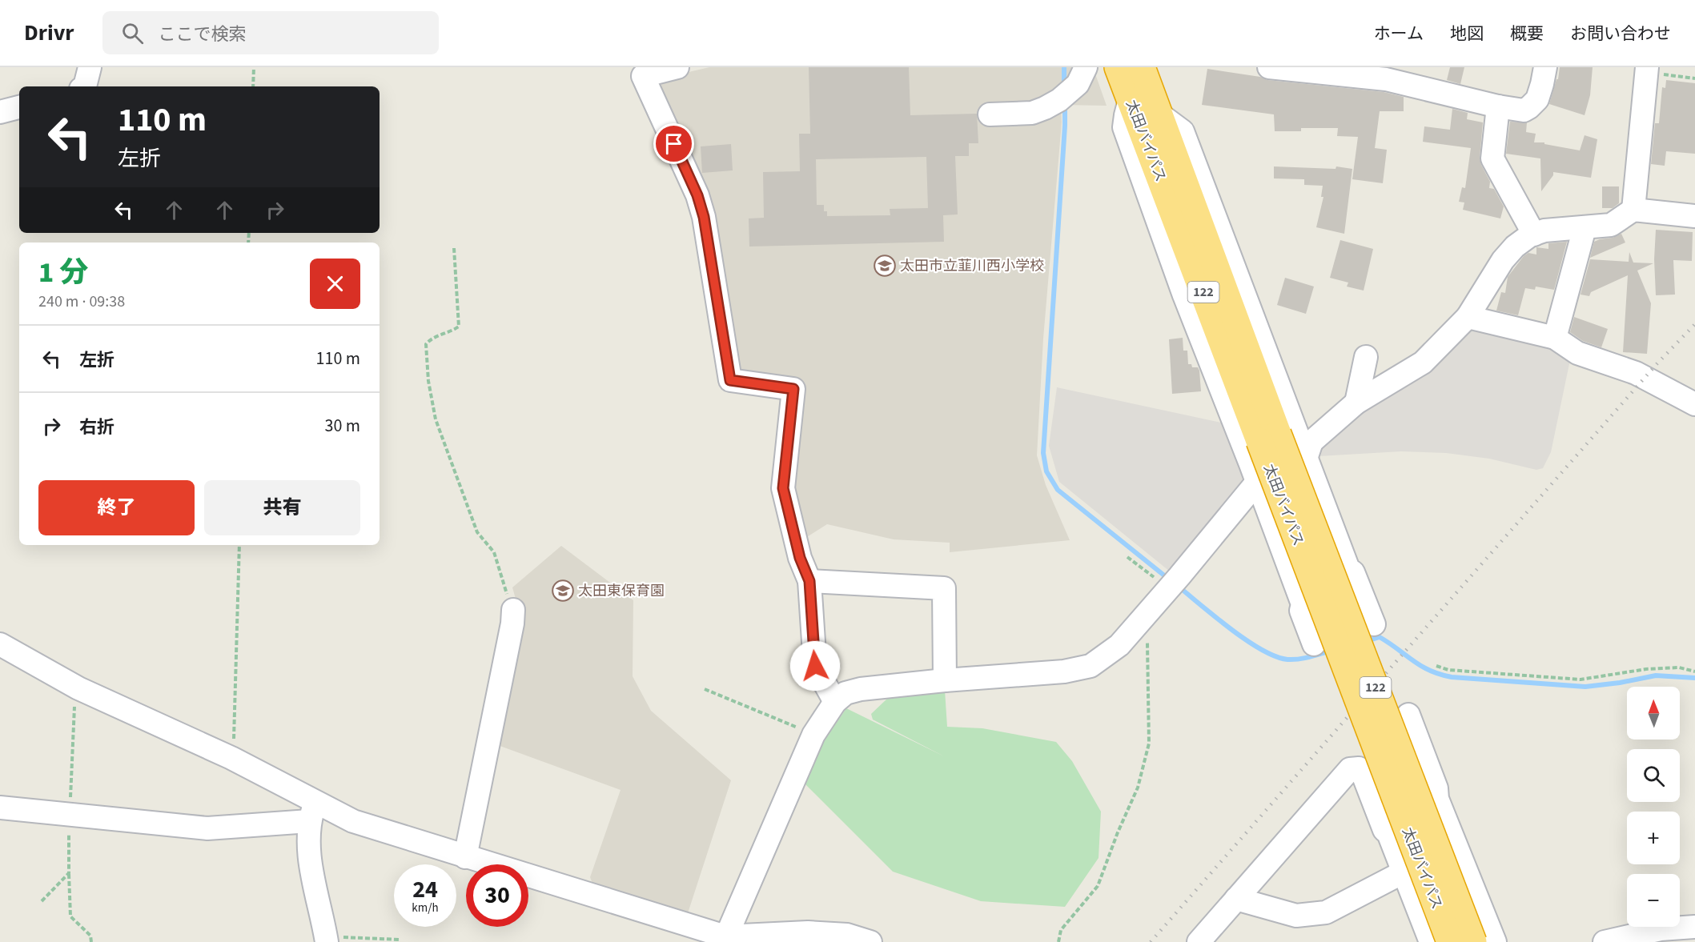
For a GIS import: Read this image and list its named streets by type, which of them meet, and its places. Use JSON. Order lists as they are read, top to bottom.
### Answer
{
  "streets": {
    "highway": ["太田バイパス", "122"]
  },
  "places": {
    "school or university": ["太田市立韮川西小学校", "太田東保育園"]
  },
  "north": "top",
  "page": {
    "header": "Drivr",
    "search": "ここで検索",
    "nav": [
      "ホーム",
      "地図",
      "概要",
      "お問い合わせ"
    ],
    "turn": ["110 m", "左折"],
    "heading": ["1 分", "240 m · 09:38"],
    "list": [
      {
        "name": "左折",
        "value": "110 m"
      },
      {
        "name": "右折",
        "value": "30 m"
      }
    ],
    "buttons": ["終了", "共有"],
    "map_buttons": ["+", "−"],
    "speed": "24 km/h",
    "limit": "30"
  }
}
